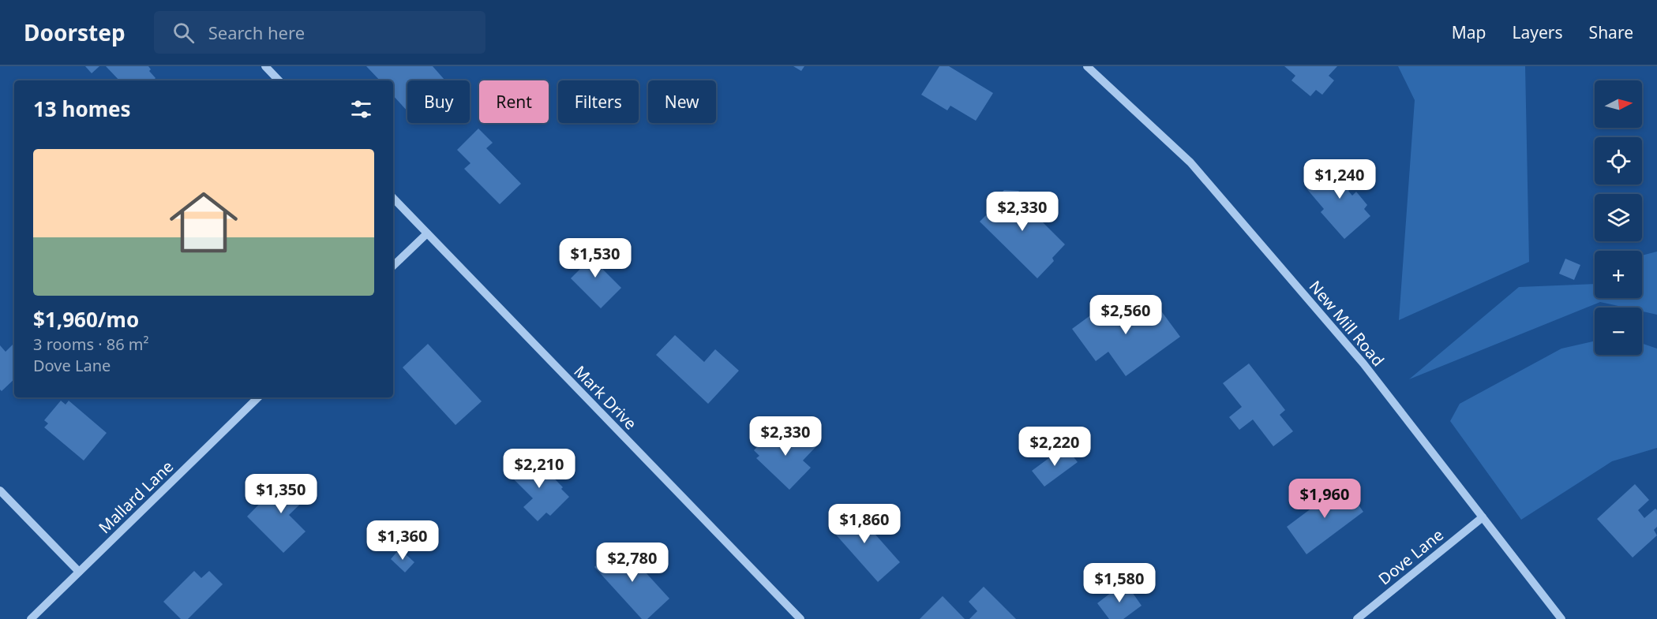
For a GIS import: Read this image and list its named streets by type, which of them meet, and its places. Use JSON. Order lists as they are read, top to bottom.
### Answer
{
  "streets": {
    "street": [
      "New Mill Road",
      "Mark Drive",
      "Mallard Lane",
      "Dove Lane"
    ]
  },
  "crossings": [
    ["New Mill Road", "Dove Lane"]
  ],
  "north": "right",
  "page": {
    "header": "Doorstep",
    "search": "Search here",
    "nav": ["Map", "Layers", "Share"],
    "map_buttons": ["+", "−"],
    "chip": [
      "Buy",
      "Rent",
      "Filters",
      "New"
    ],
    "heading": "13 homes",
    "list": [
      {
        "name": "$1,960/mo",
        "note": "3 rooms · 86 m² · Dove Lane"
      }
    ],
    "price": [
      "$1,240",
      "$2,330",
      "$1,530",
      "$2,560",
      "$2,330",
      "$2,220",
      "$2,210",
      "$1,350",
      "$1,960",
      "$1,860",
      "$1,360",
      "$2,780",
      "$1,580"
    ]
  }
}
